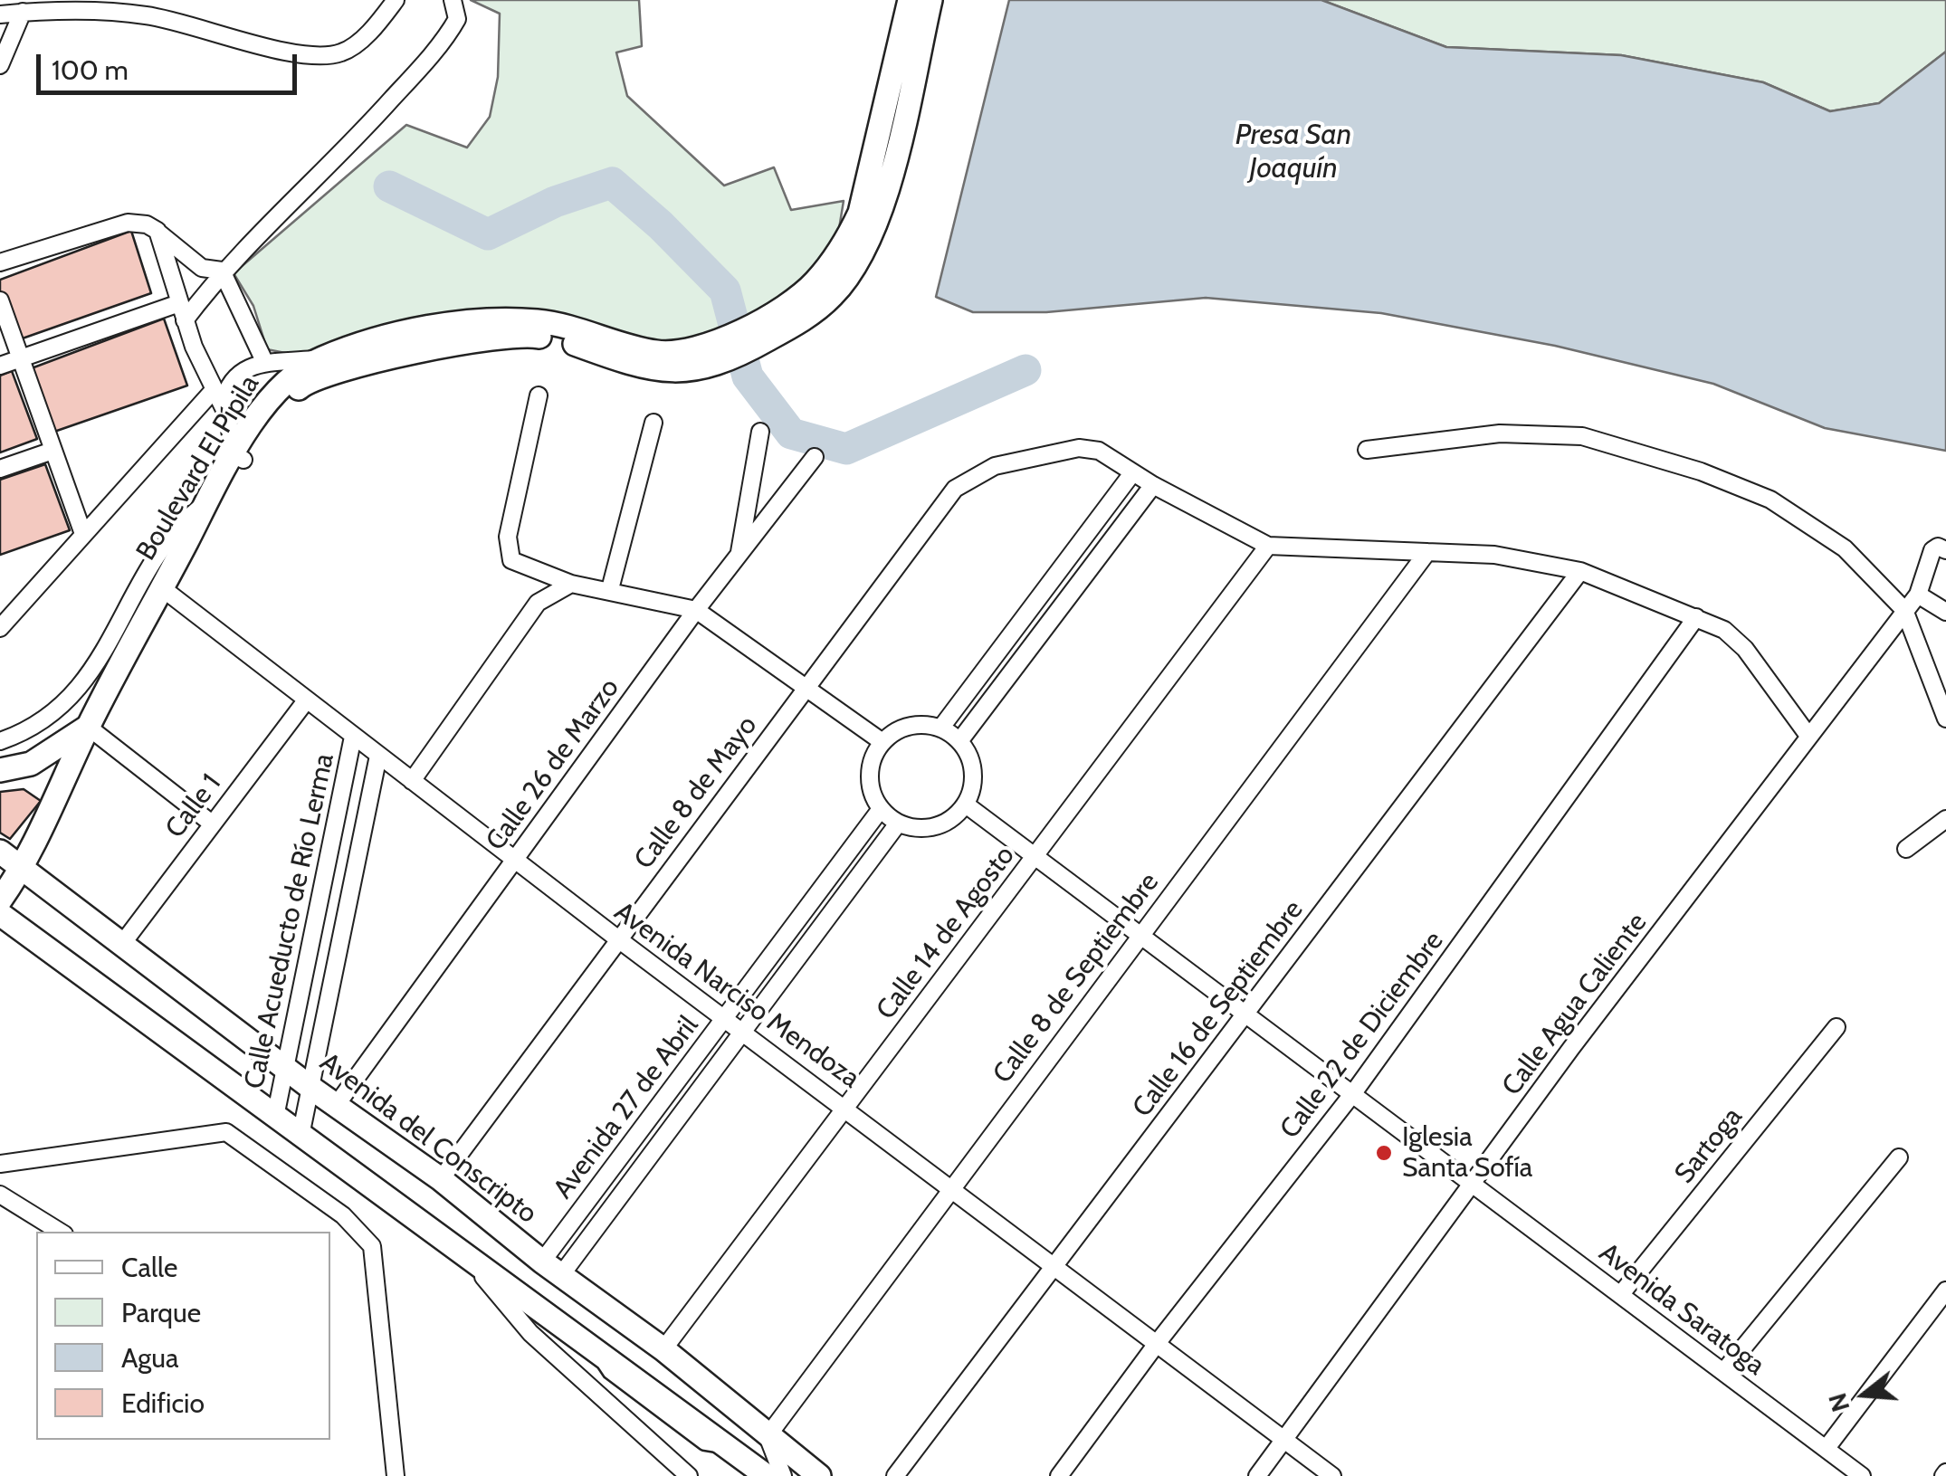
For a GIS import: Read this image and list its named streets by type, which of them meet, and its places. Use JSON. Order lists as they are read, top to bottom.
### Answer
{
  "streets": {
    "street": [
      "Boulevard El Pípila",
      "Calle 26 de Marzo",
      "Calle 8 de Mayo",
      "Calle 1",
      "Calle Acueducto de Río Lerma",
      "Calle 14 de Agosto",
      "Calle 8 de Septiembre",
      "Avenida Narciso Mendoza",
      "Calle Agua Caliente",
      "Calle 16 de Septiembre",
      "Calle 22 de Diciembre",
      "Avenida 27 de Abril",
      "Avenida del Conscripto",
      "Sartoga",
      "Avenida Saratoga"
    ]
  },
  "crossings": [
    ["Boulevard El Pípila", "Avenida Narciso Mendoza"],
    ["Boulevard El Pípila", "Avenida del Conscripto"],
    ["Calle 26 de Marzo", "Avenida Narciso Mendoza"],
    ["Calle 26 de Marzo", "Avenida del Conscripto"],
    ["Calle 8 de Mayo", "Calle 14 de Agosto"],
    ["Calle 8 de Mayo", "Avenida Narciso Mendoza"],
    ["Calle 8 de Mayo", "Avenida del Conscripto"],
    ["Calle 1", "Avenida Narciso Mendoza"],
    ["Calle 1", "Avenida del Conscripto"],
    ["Calle Acueducto de Río Lerma", "Avenida Narciso Mendoza"],
    ["Calle Acueducto de Río Lerma", "Avenida del Conscripto"],
    ["Calle 14 de Agosto", "Avenida Narciso Mendoza"],
    ["Calle 14 de Agosto", "Avenida del Conscripto"],
    ["Calle 14 de Agosto", "Avenida Saratoga"],
    ["Calle 8 de Septiembre", "Avenida Narciso Mendoza"],
    ["Calle 8 de Septiembre", "Avenida del Conscripto"],
    ["Calle 8 de Septiembre", "Avenida Saratoga"],
    ["Avenida Narciso Mendoza", "Calle Agua Caliente"],
    ["Avenida Narciso Mendoza", "Calle 16 de Septiembre"],
    ["Avenida Narciso Mendoza", "Calle 22 de Diciembre"],
    ["Avenida Narciso Mendoza", "Avenida 27 de Abril"],
    ["Calle Agua Caliente", "Avenida Saratoga"],
    ["Calle 16 de Septiembre", "Avenida Saratoga"],
    ["Calle 22 de Diciembre", "Avenida Saratoga"],
    ["Avenida 27 de Abril", "Avenida del Conscripto"],
    ["Avenida 27 de Abril", "Avenida Saratoga"],
    ["Sartoga", "Avenida Saratoga"]
  ],
  "water": ["Presa San Joaquín"],
  "places": ["Iglesia Santa Sofía"],
  "legend": [
    "Calle",
    "Parque",
    "Agua",
    "Edificio"
  ],
  "scale_bar": "100 m",
  "north": "left"
}
